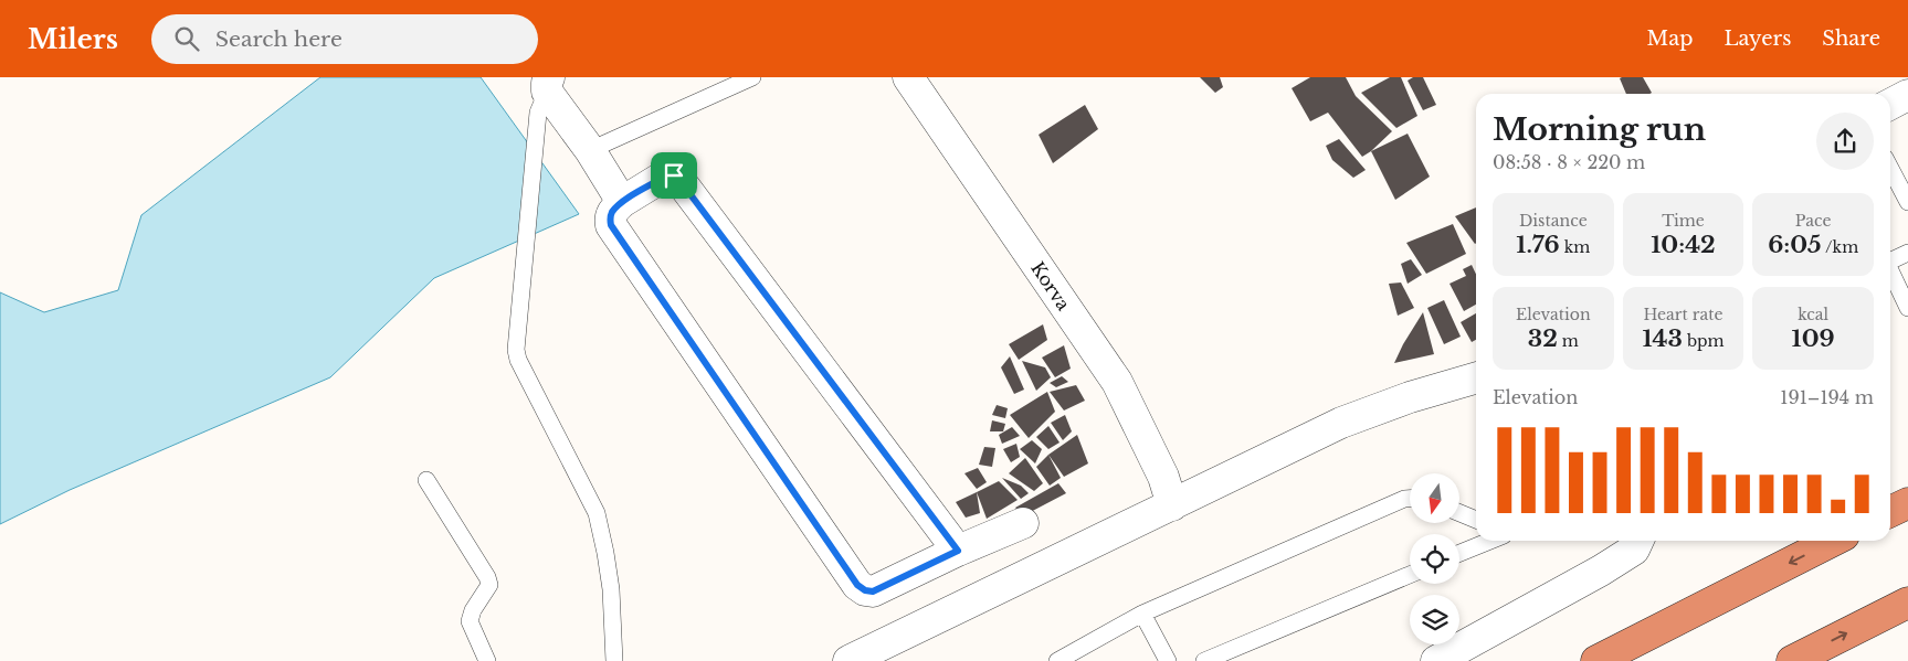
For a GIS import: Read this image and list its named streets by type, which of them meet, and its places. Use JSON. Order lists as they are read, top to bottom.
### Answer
{
  "streets": {
    "street": ["Korva"]
  },
  "north": "bottom",
  "page": {
    "header": "Milers",
    "search": "Search here",
    "nav": ["Map", "Layers", "Share"],
    "heading": ["Morning run", "08:58 · 8 × 220 m"],
    "stats": [
      ["Distance", "1.76 km"],
      ["Time", "10:42"],
      ["Pace", "6:05 /km"],
      ["Elevation", "32 m"],
      ["Heart rate", "143 bpm"],
      ["kcal", "109"]
    ],
    "chart": ["Elevation", "191–194 m"]
  }
}
